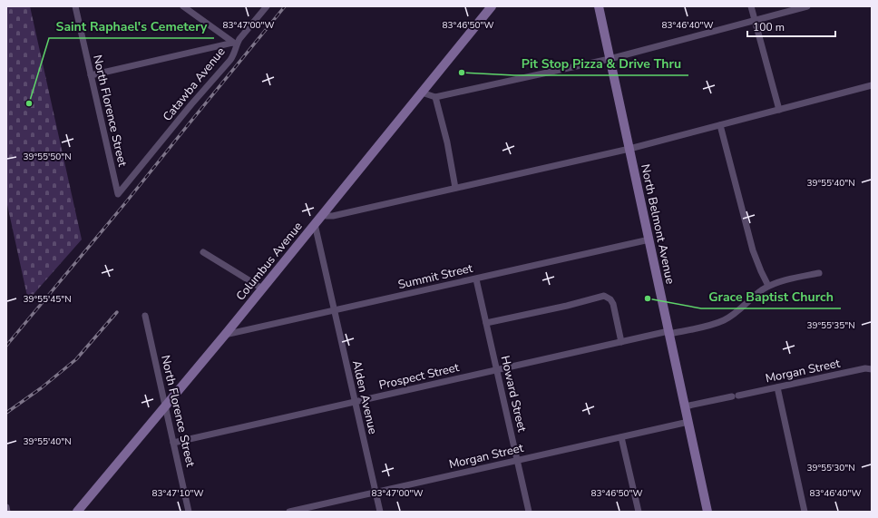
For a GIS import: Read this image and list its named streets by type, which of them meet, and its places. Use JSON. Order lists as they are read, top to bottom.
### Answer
{
  "streets": {
    "street": [
      "Catawba Avenue",
      "North Florence Street",
      "North Belmont Avenue",
      "Columbus Avenue",
      "Summit Street",
      "Morgan Street",
      "Prospect Street",
      "Howard Street",
      "Alden Avenue"
    ]
  },
  "crossings": [
    ["Catawba Avenue", "North Florence Street"],
    ["North Florence Street", "Columbus Avenue"],
    ["North Florence Street", "Prospect Street"],
    ["North Belmont Avenue", "Summit Street"],
    ["North Belmont Avenue", "Morgan Street"],
    ["North Belmont Avenue", "Prospect Street"],
    ["Columbus Avenue", "Summit Street"],
    ["Columbus Avenue", "Alden Avenue"],
    ["Summit Street", "Howard Street"],
    ["Summit Street", "Alden Avenue"],
    ["Morgan Street", "Howard Street"],
    ["Morgan Street", "Alden Avenue"],
    ["Prospect Street", "Howard Street"],
    ["Prospect Street", "Alden Avenue"]
  ],
  "places": ["Pit Stop Pizza & Drive Thru", "Saint Raphael's Cemetery", "Grace Baptist Church"],
  "scale_bar": "100 m",
  "coordinates": [
    "83°47'00\"W",
    "83°46'50\"W",
    "83°46'40\"W",
    "39°55'50\"N",
    "39°55'40\"N",
    "39°55'45\"N",
    "39°55'35\"N",
    "39°55'30\"N",
    "83°47'10\"W"
  ]
}
